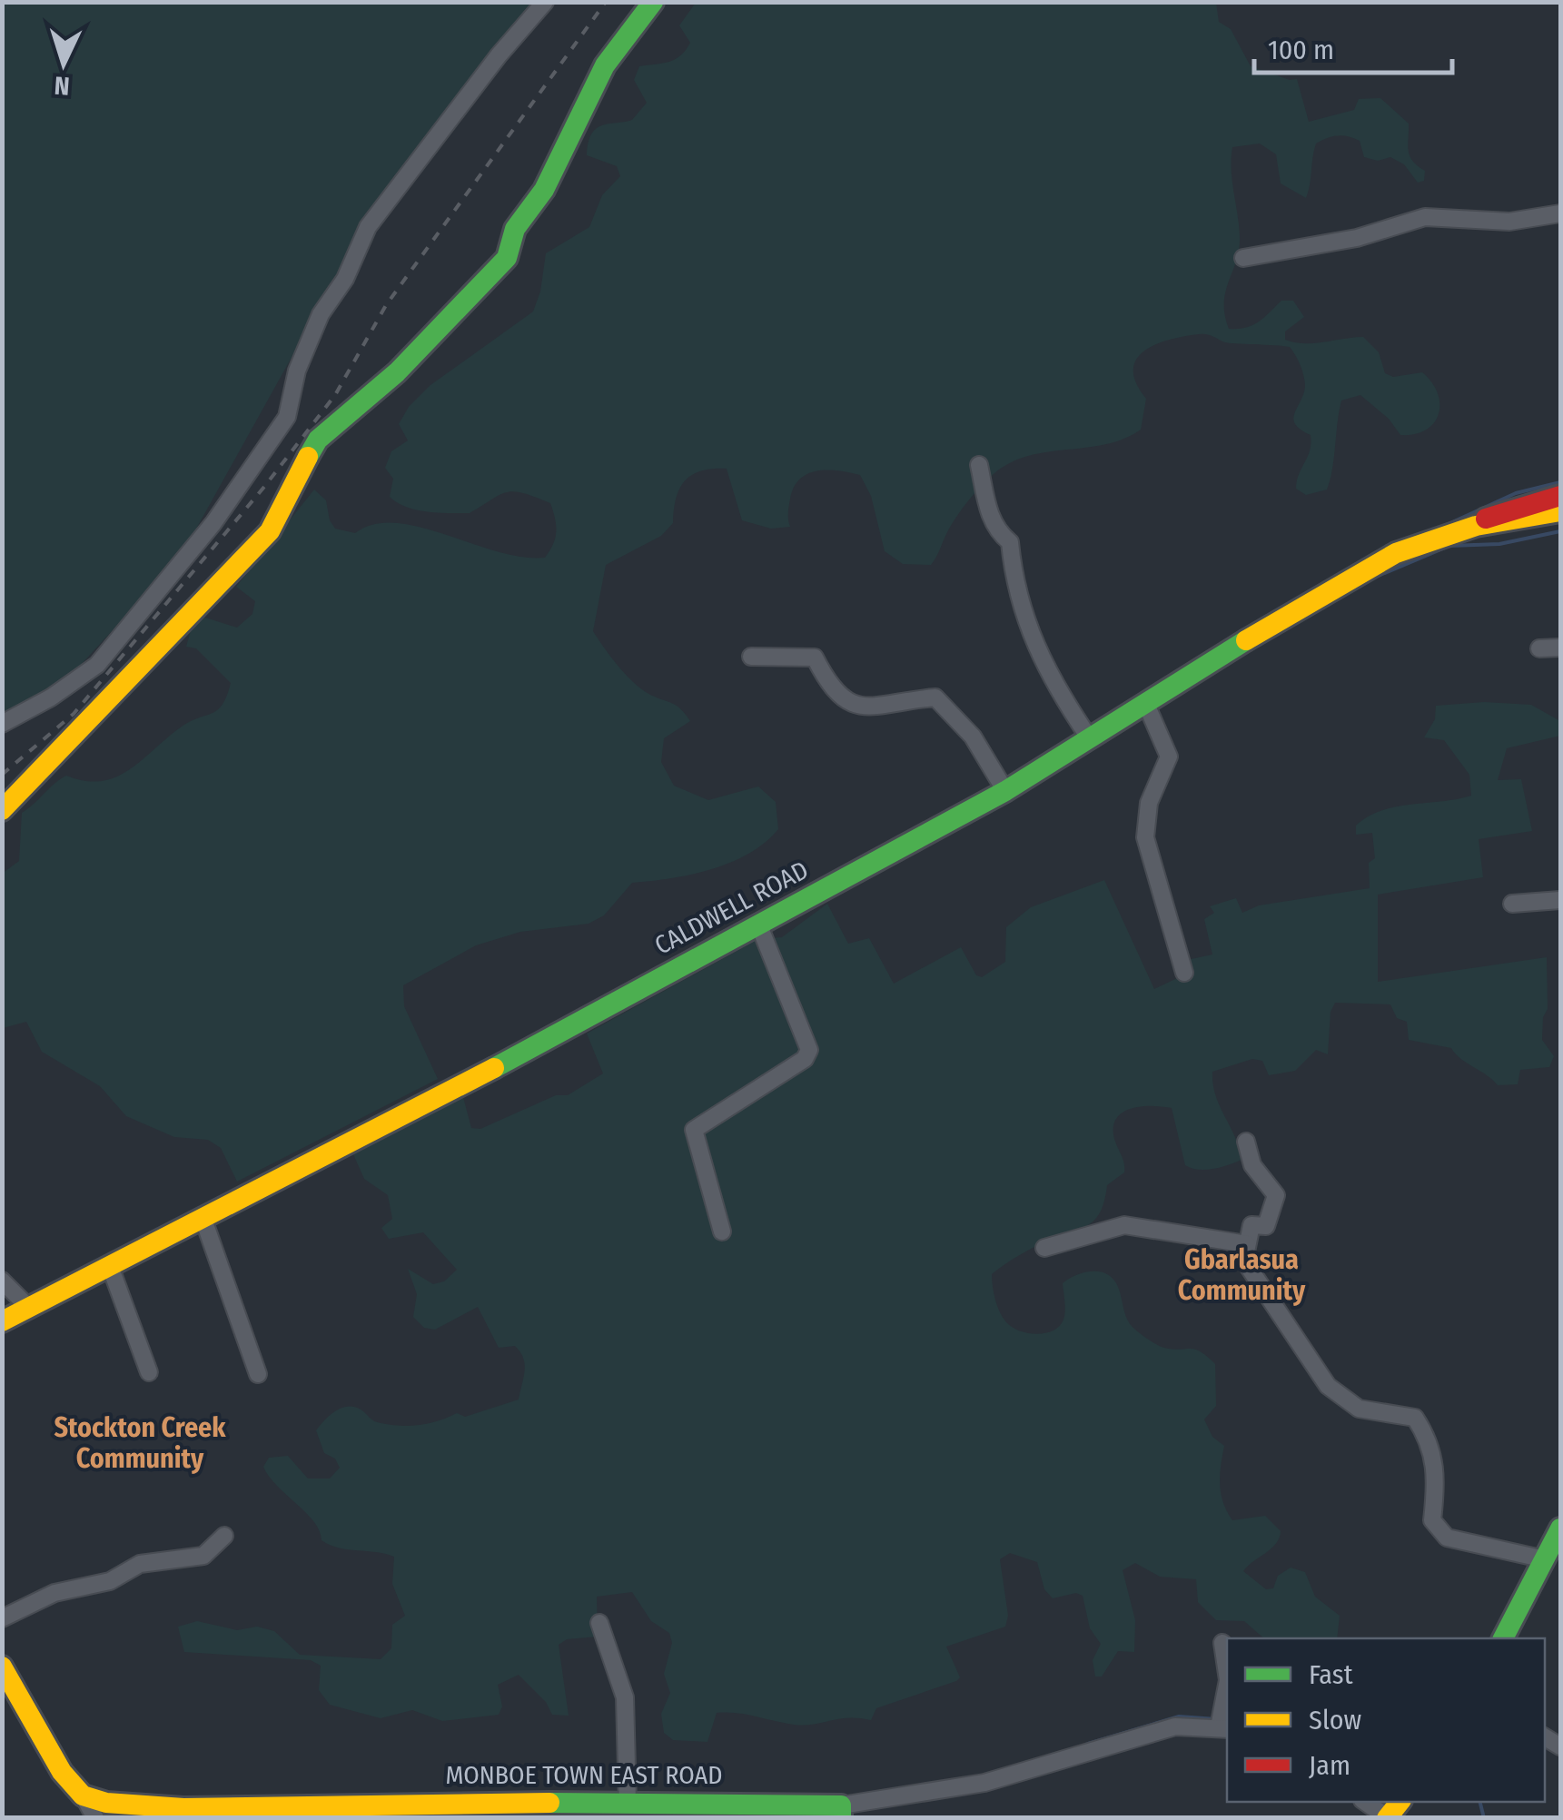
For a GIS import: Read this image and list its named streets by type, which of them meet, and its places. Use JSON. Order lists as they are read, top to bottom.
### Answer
{
  "streets": {
    "main road": ["CALDWELL ROAD", "MONBOE TOWN EAST ROAD"]
  },
  "districts": ["Gbarlasua Community", "Stockton Creek Community"],
  "legend": ["Fast", "Slow", "Jam"],
  "scale_bar": "100 m",
  "north": "bottom"
}
